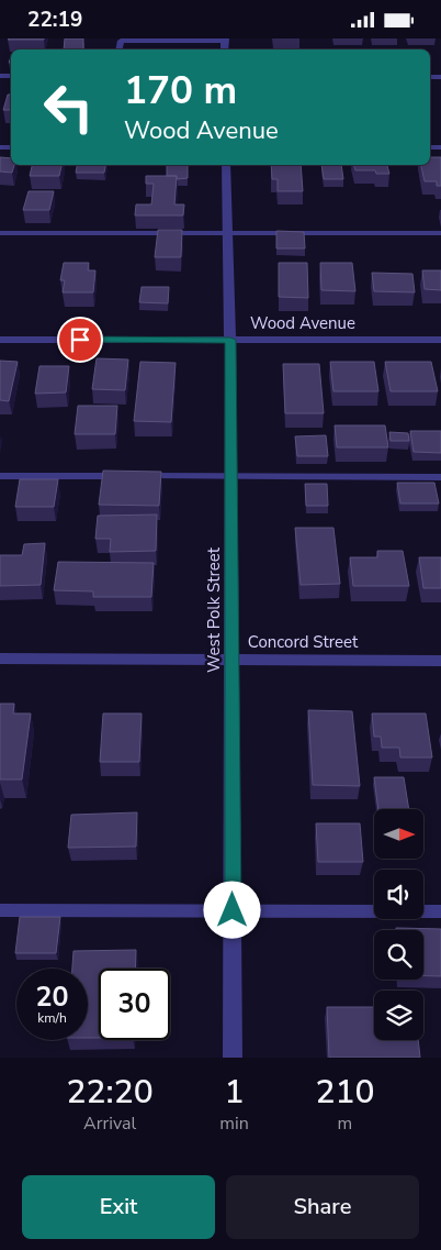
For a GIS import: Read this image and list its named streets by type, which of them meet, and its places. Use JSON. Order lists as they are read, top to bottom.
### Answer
{
  "streets": {
    "street": ["Wood Avenue", "West Polk Street", "Concord Street"]
  },
  "crossings": [
    ["Wood Avenue", "West Polk Street"],
    ["West Polk Street", "Concord Street"]
  ],
  "north": "right",
  "page": {
    "status": "22:19",
    "turn": ["170 m", "Wood Avenue"],
    "speed": "20 km/h",
    "limit": "30",
    "eta": [
      "22:20",
      "Arrival",
      "1",
      "min",
      "210",
      "m"
    ],
    "buttons": ["Exit", "Share"]
  }
}
